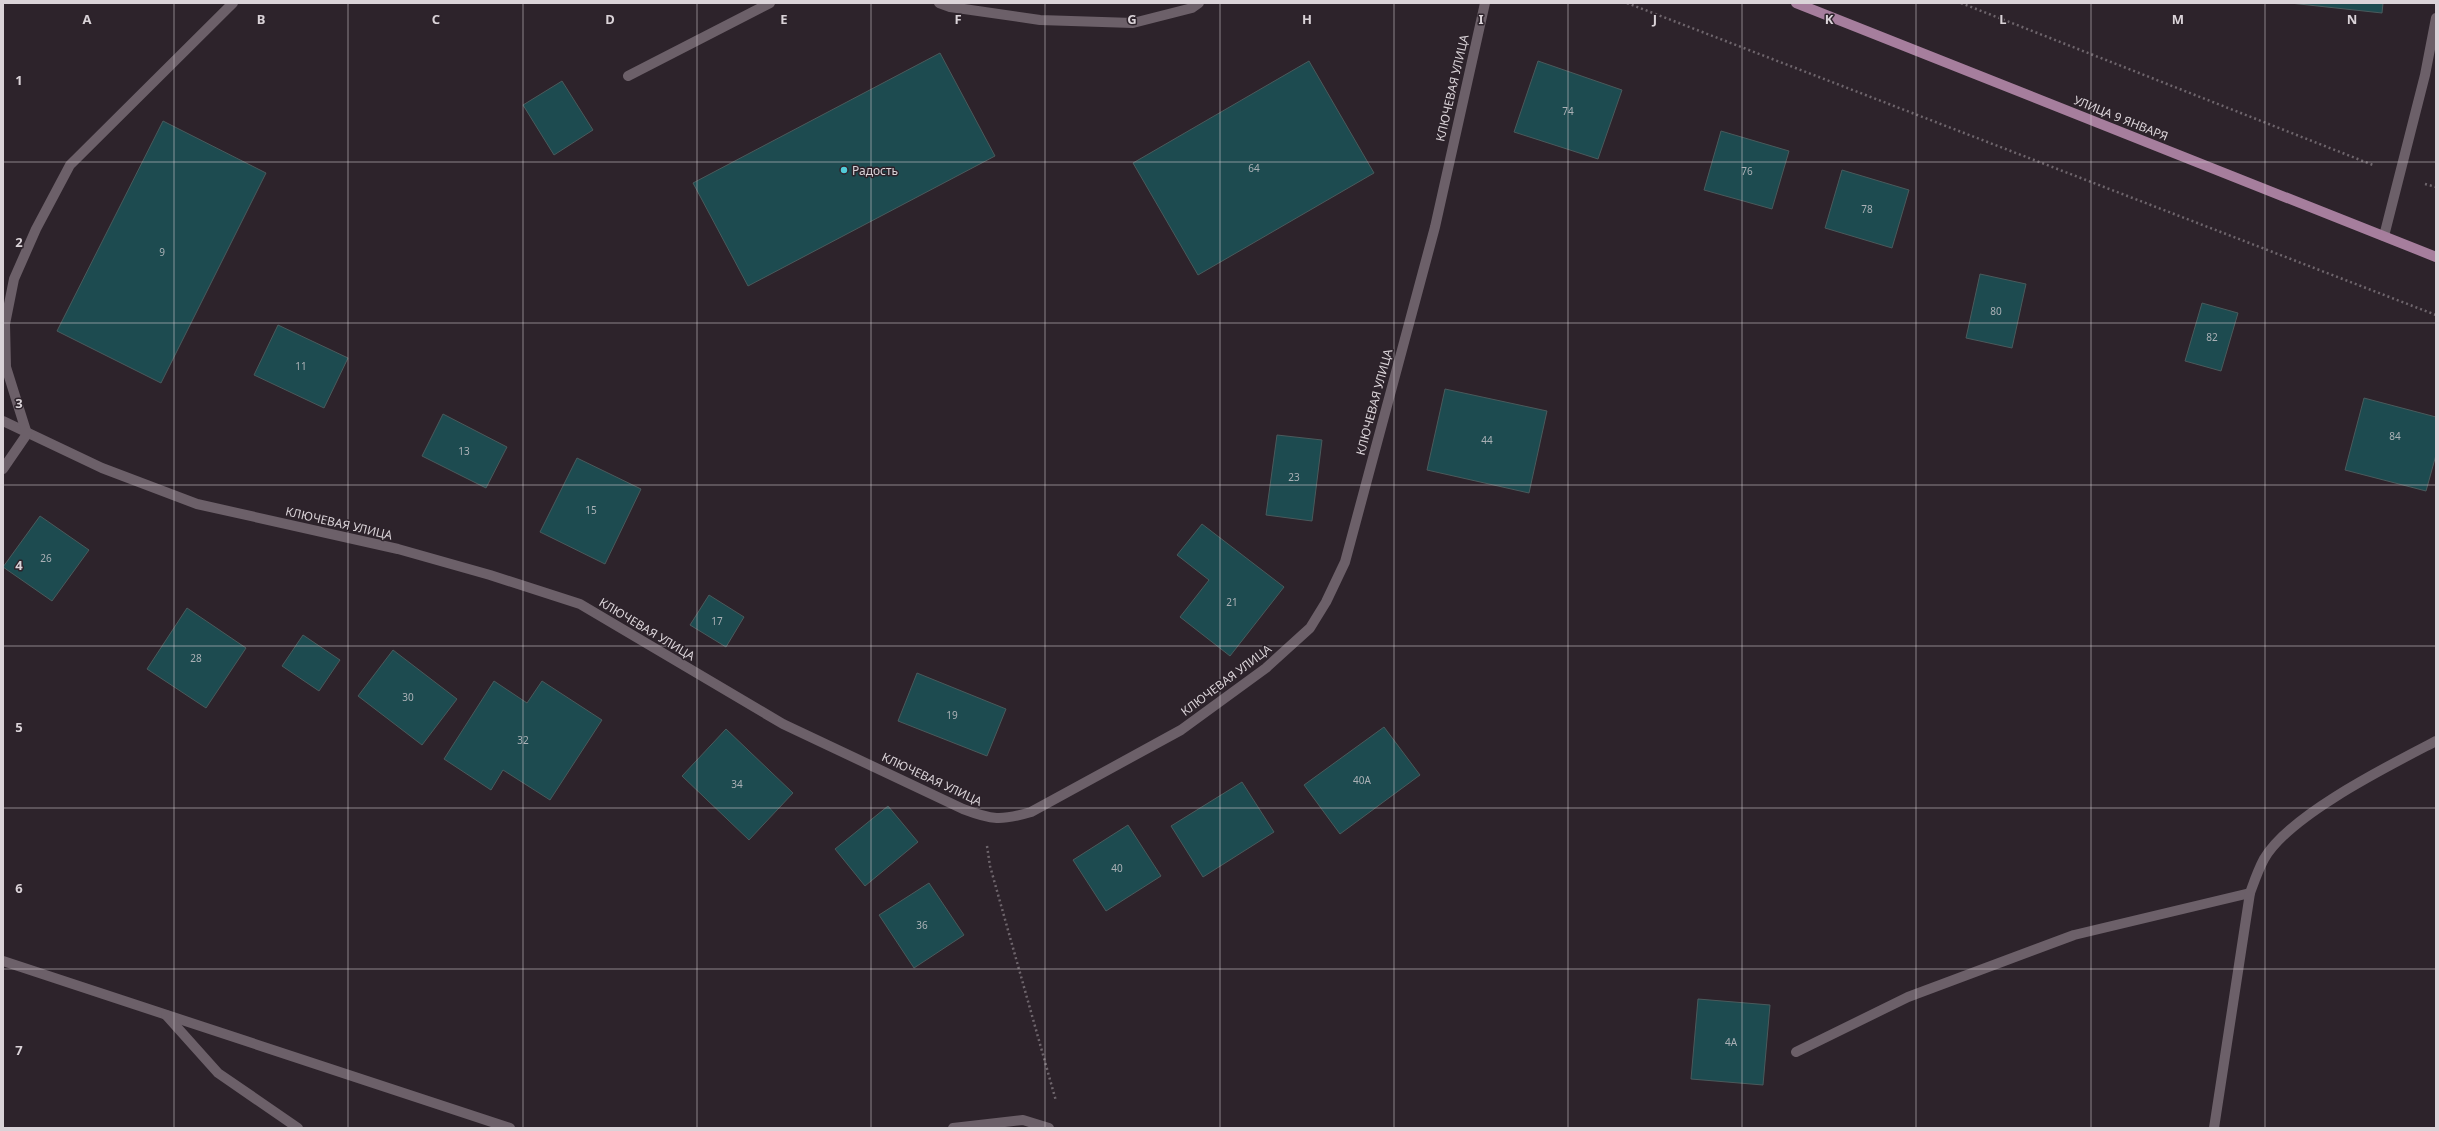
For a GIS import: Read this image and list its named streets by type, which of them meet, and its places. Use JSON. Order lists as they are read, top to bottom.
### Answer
{
  "streets": {
    "main road": ["УЛИЦА 9 ЯНВАРЯ"],
    "lane": ["КЛЮЧЕВАЯ УЛИЦА"]
  },
  "places": ["Радость"],
  "house_numbers": [
    "74",
    "64",
    "76",
    "78",
    "9",
    "80",
    "82",
    "11",
    "84",
    "44",
    "13",
    "23",
    "15",
    "26",
    "21",
    "17",
    "28",
    "30",
    "19",
    "32",
    "40А",
    "34",
    "40",
    "36",
    "4А"
  ],
  "grid": {
    "columns": [
      "A",
      "B",
      "C",
      "D",
      "E",
      "F",
      "G",
      "H",
      "I",
      "J",
      "K",
      "L",
      "M",
      "N"
    ],
    "rows": [
      "1",
      "2",
      "3",
      "4",
      "5",
      "6",
      "7"
    ]
  }
}
